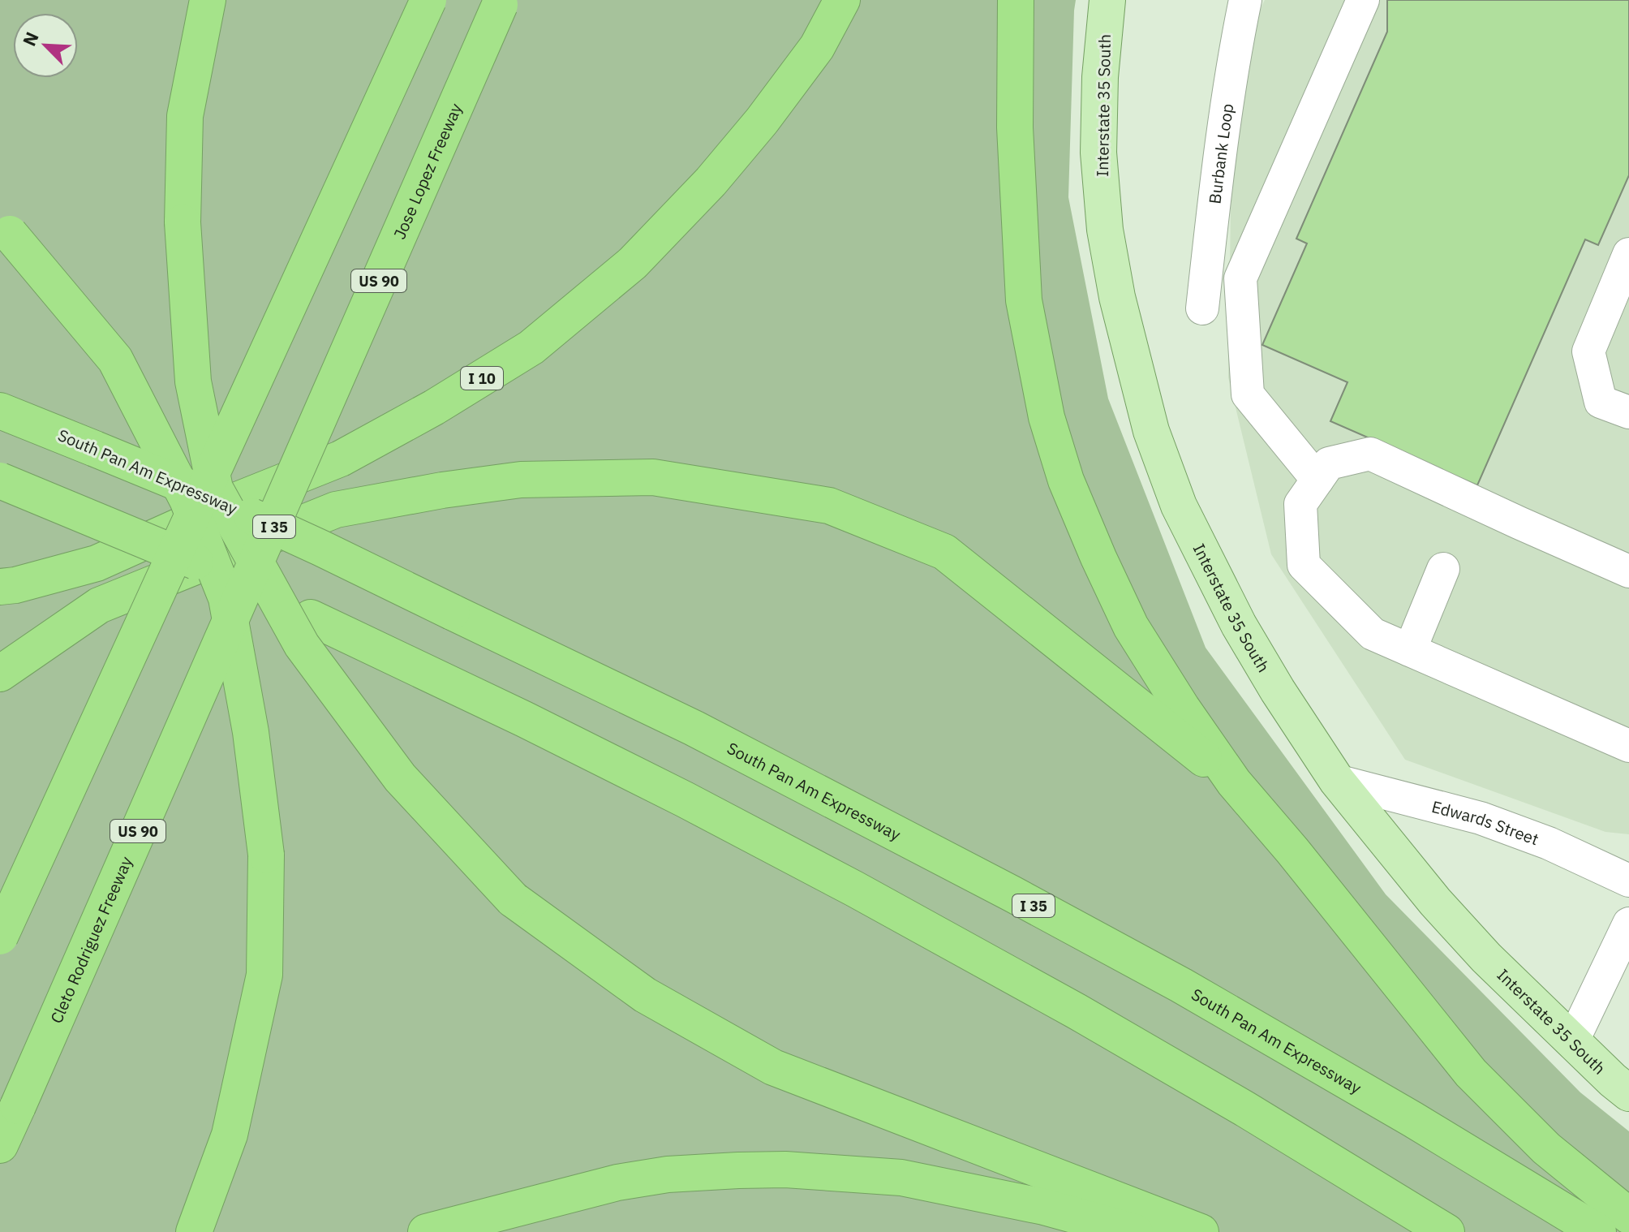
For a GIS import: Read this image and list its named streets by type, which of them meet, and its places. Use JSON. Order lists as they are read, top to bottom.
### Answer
{
  "streets": {
    "highway": [
      "Jose Lopez Freeway",
      "US 90",
      "I 10",
      "South Pan Am Expressway",
      "I 35",
      "Cleto Rodriguez Freeway"
    ],
    "main road": ["Interstate 35 South"],
    "street": ["Burbank Loop", "Edwards Street"]
  },
  "crossings": [
    ["Interstate 35 South", "Edwards Street"],
    ["Jose Lopez Freeway", "Cleto Rodriguez Freeway"]
  ],
  "north": "top left"
}
